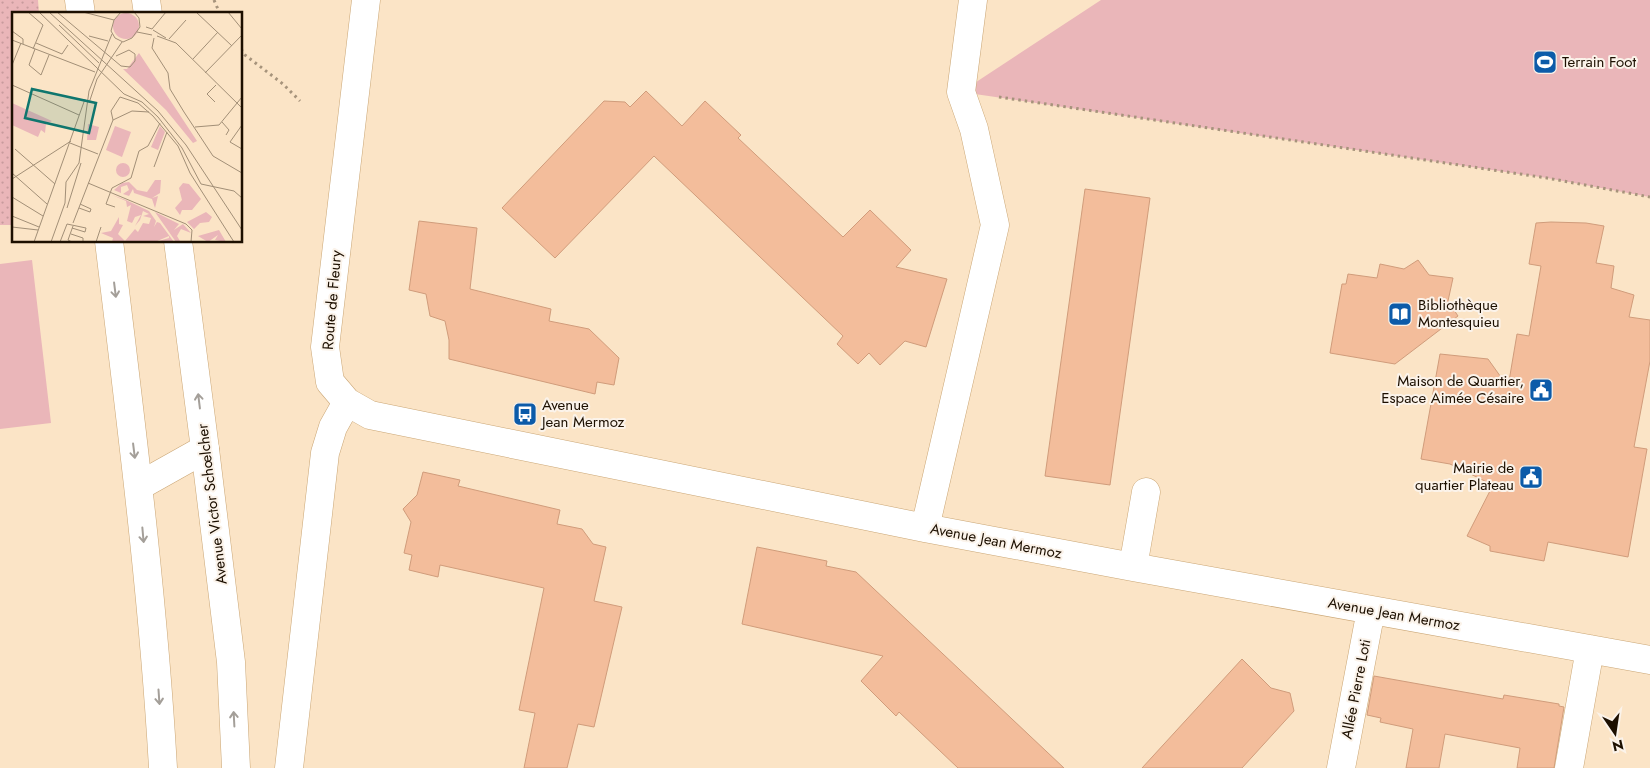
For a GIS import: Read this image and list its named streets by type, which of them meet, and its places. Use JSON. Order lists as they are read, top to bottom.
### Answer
{
  "streets": {
    "street": [
      "Route de Fleury",
      "Avenue Victor Schœlcher",
      "Avenue Jean Mermoz",
      "Allée Pierre Loti"
    ]
  },
  "crossings": [
    ["Route de Fleury", "Avenue Jean Mermoz"],
    ["Avenue Jean Mermoz", "Allée Pierre Loti"]
  ],
  "places": {
    "sports": ["Terrain Foot"],
    "library": ["Bibliothèque Montesquieu"],
    "public building": ["Maison de Quartier, Espace Aimée Césaire", "Mairie de quartier Plateau"],
    "bus stop": ["Avenue Jean Mermoz"]
  },
  "north": "bottom"
}
